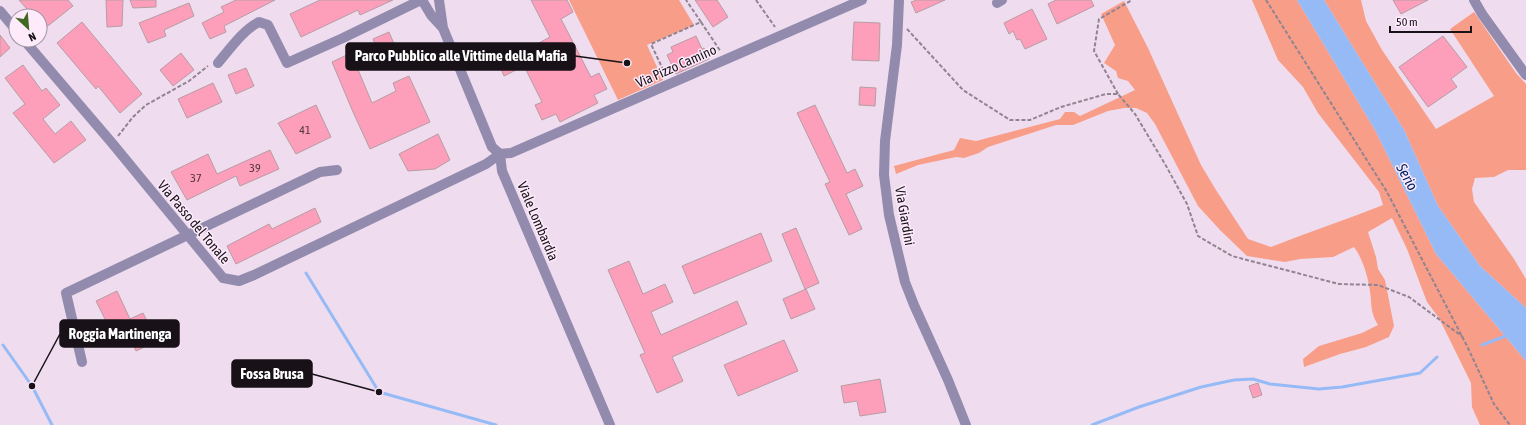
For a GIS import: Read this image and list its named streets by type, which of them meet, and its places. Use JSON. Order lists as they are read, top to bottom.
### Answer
{
  "streets": {
    "street": [
      "Via Pizzo Camino",
      "Via Giardini",
      "Viale Lombardia",
      "Via Passo del Tonale"
    ]
  },
  "crossings": [
    ["Via Pizzo Camino", "Viale Lombardia"],
    ["Via Pizzo Camino", "Via Passo del Tonale"],
    ["Viale Lombardia", "Via Passo del Tonale"]
  ],
  "water": ["Serio"],
  "places": ["Parco Pubblico alle Vittime della Mafia", "Roggia Martinenga", "Fossa Brusa"],
  "house_numbers": ["41", "39", "37"],
  "scale_bar": "50 m",
  "north": "bottom right"
}
